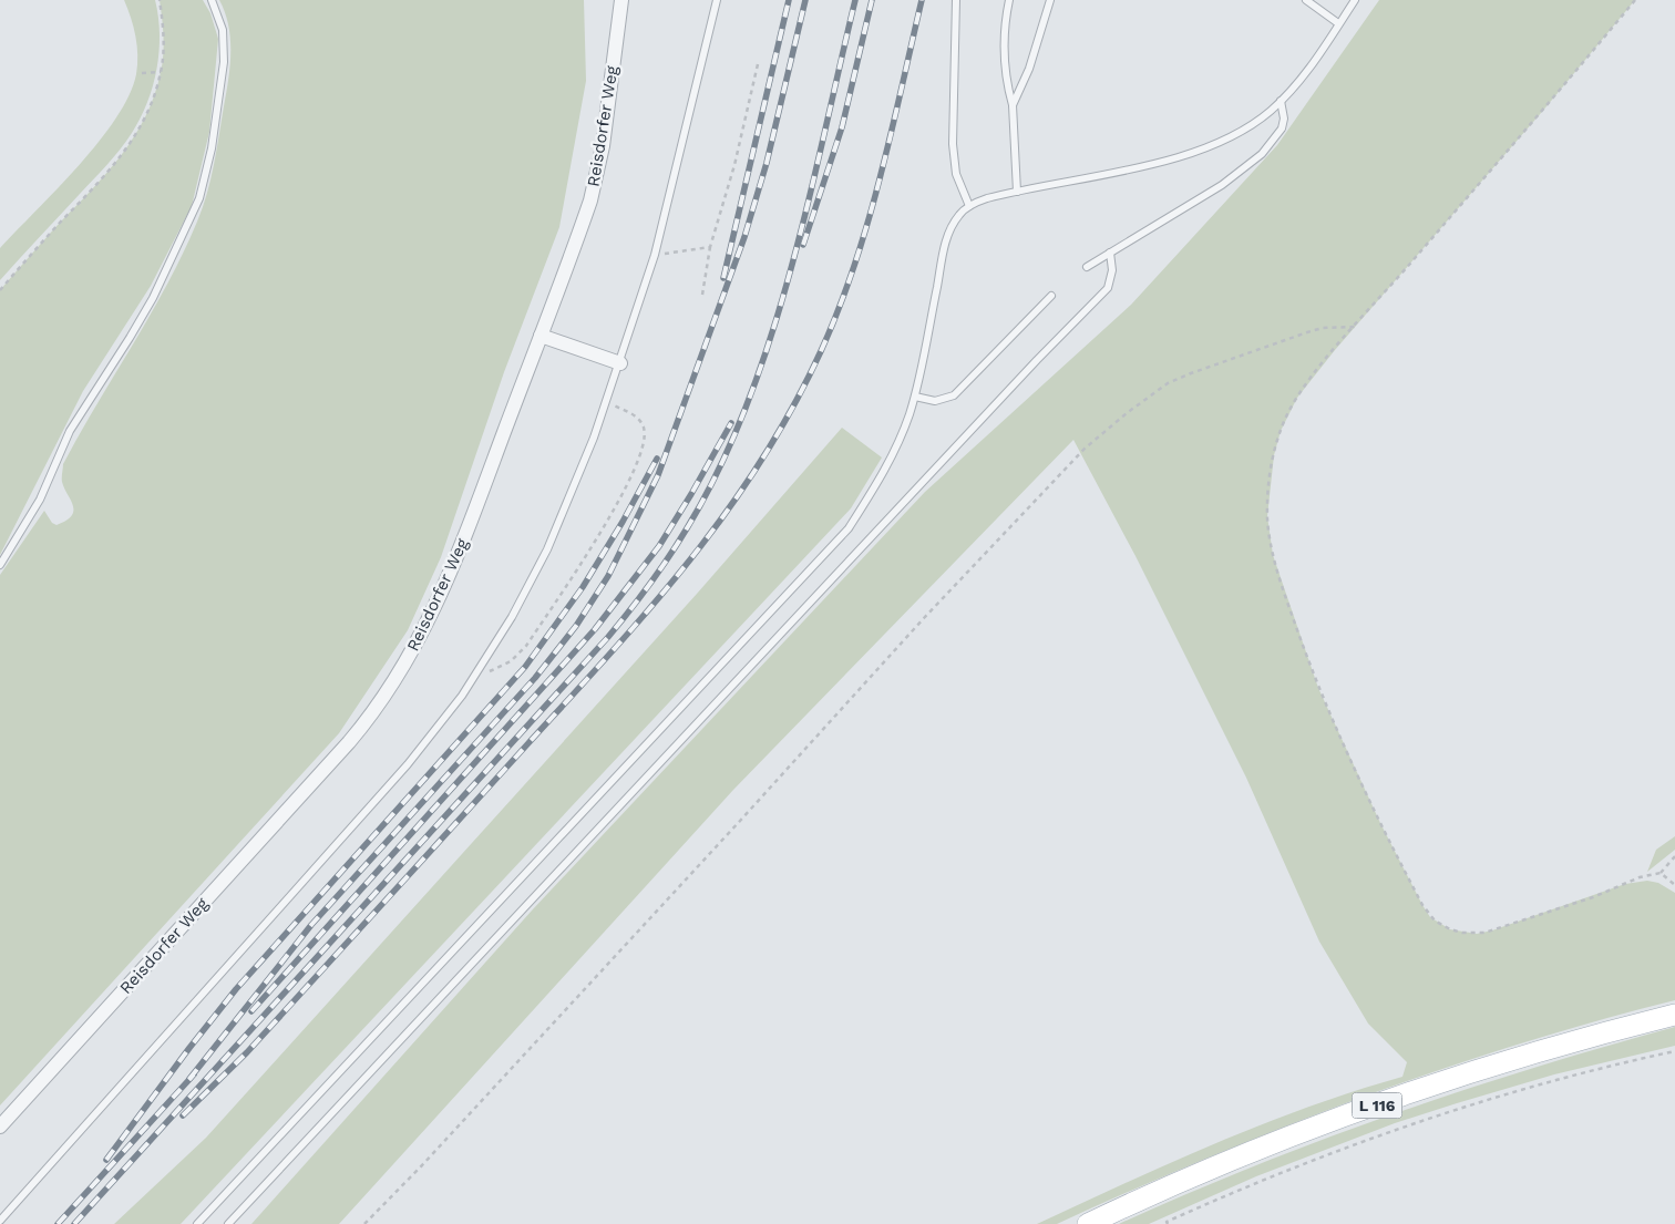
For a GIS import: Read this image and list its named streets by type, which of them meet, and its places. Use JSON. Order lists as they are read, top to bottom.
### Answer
{
  "streets": {
    "main road": ["L 116"],
    "street": ["Reisdorfer Weg"]
  }
}
